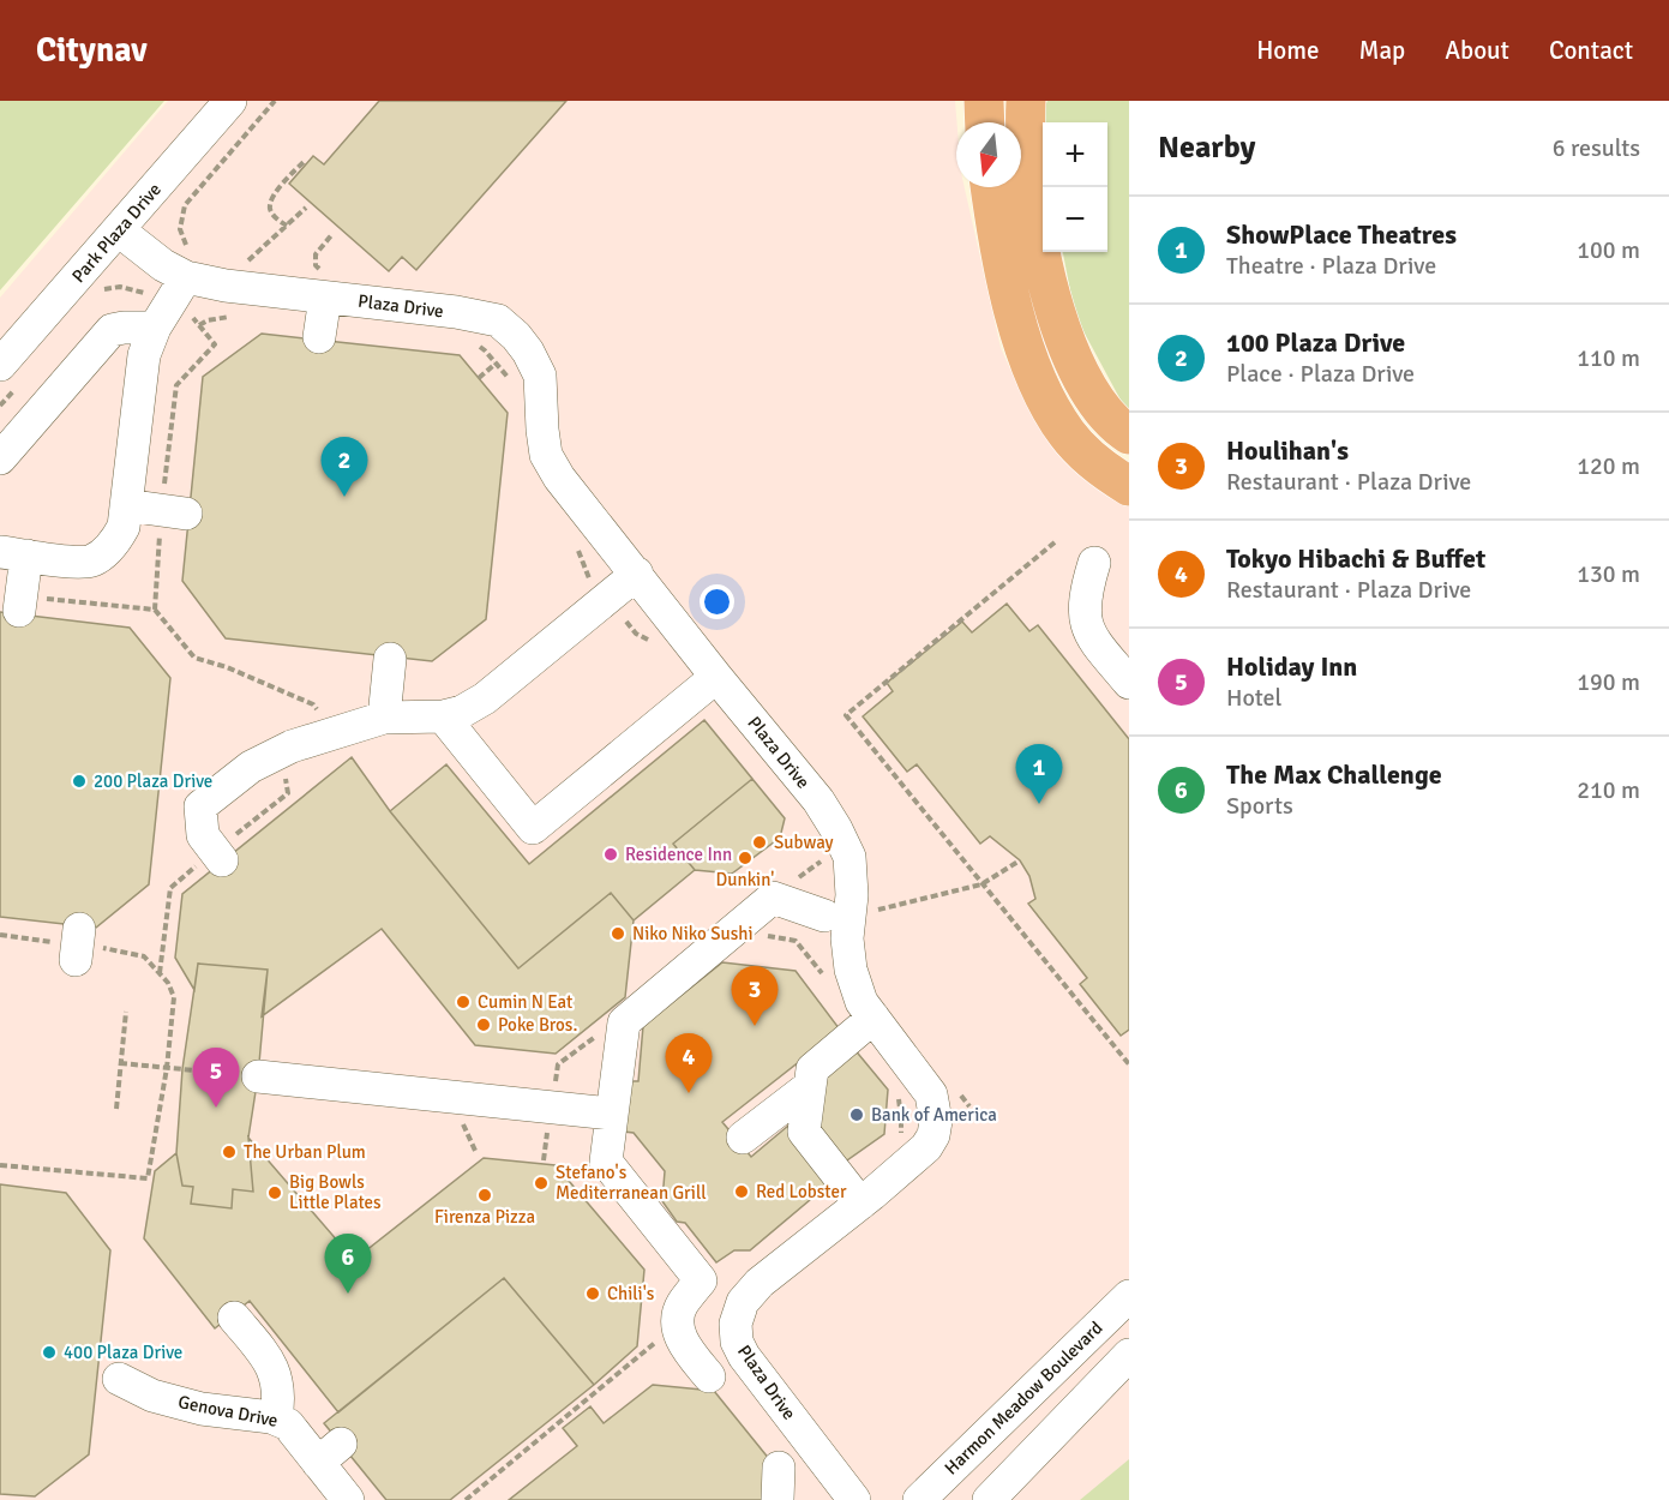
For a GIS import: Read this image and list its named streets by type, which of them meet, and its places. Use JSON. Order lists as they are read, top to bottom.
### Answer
{
  "streets": {
    "street": [
      "Park Plaza Drive",
      "Plaza Drive",
      "Harmon Meadow Boulevard",
      "Genova Drive"
    ]
  },
  "crossings": [
    ["Park Plaza Drive", "Plaza Drive"]
  ],
  "places": [
    "200 Plaza Drive",
    "Subway",
    "Residence Inn",
    "Dunkin'",
    "Niko Niko Sushi",
    "Cumin N Eat",
    "Poke Bros.",
    "Bank of America",
    "The Urban Plum",
    "Stefano's Mediterranean Grill",
    "Red Lobster",
    "Big Bowls Little Plates",
    "Firenza Pizza",
    "Chili's",
    "400 Plaza Drive"
  ],
  "north": "bottom",
  "page": {
    "header": "Citynav",
    "nav": [
      "Home",
      "Map",
      "About",
      "Contact"
    ],
    "heading": ["Nearby", "6 results"],
    "map_buttons": ["+", "−"],
    "list": [
      {
        "mark": "1",
        "name": "ShowPlace Theatres",
        "note": "Theatre · Plaza Drive",
        "value": "100 m"
      },
      {
        "mark": "2",
        "name": "100 Plaza Drive",
        "note": "Place · Plaza Drive",
        "value": "110 m"
      },
      {
        "mark": "3",
        "name": "Houlihan's",
        "note": "Restaurant · Plaza Drive",
        "value": "120 m"
      },
      {
        "mark": "4",
        "name": "Tokyo Hibachi & Buffet",
        "note": "Restaurant · Plaza Drive",
        "value": "130 m"
      },
      {
        "mark": "5",
        "name": "Holiday Inn",
        "note": "Hotel",
        "value": "190 m"
      },
      {
        "mark": "6",
        "name": "The Max Challenge",
        "note": "Sports",
        "value": "210 m"
      }
    ],
    "pins": [
      "2",
      "1",
      "3",
      "4",
      "5",
      "6"
    ]
  }
}
